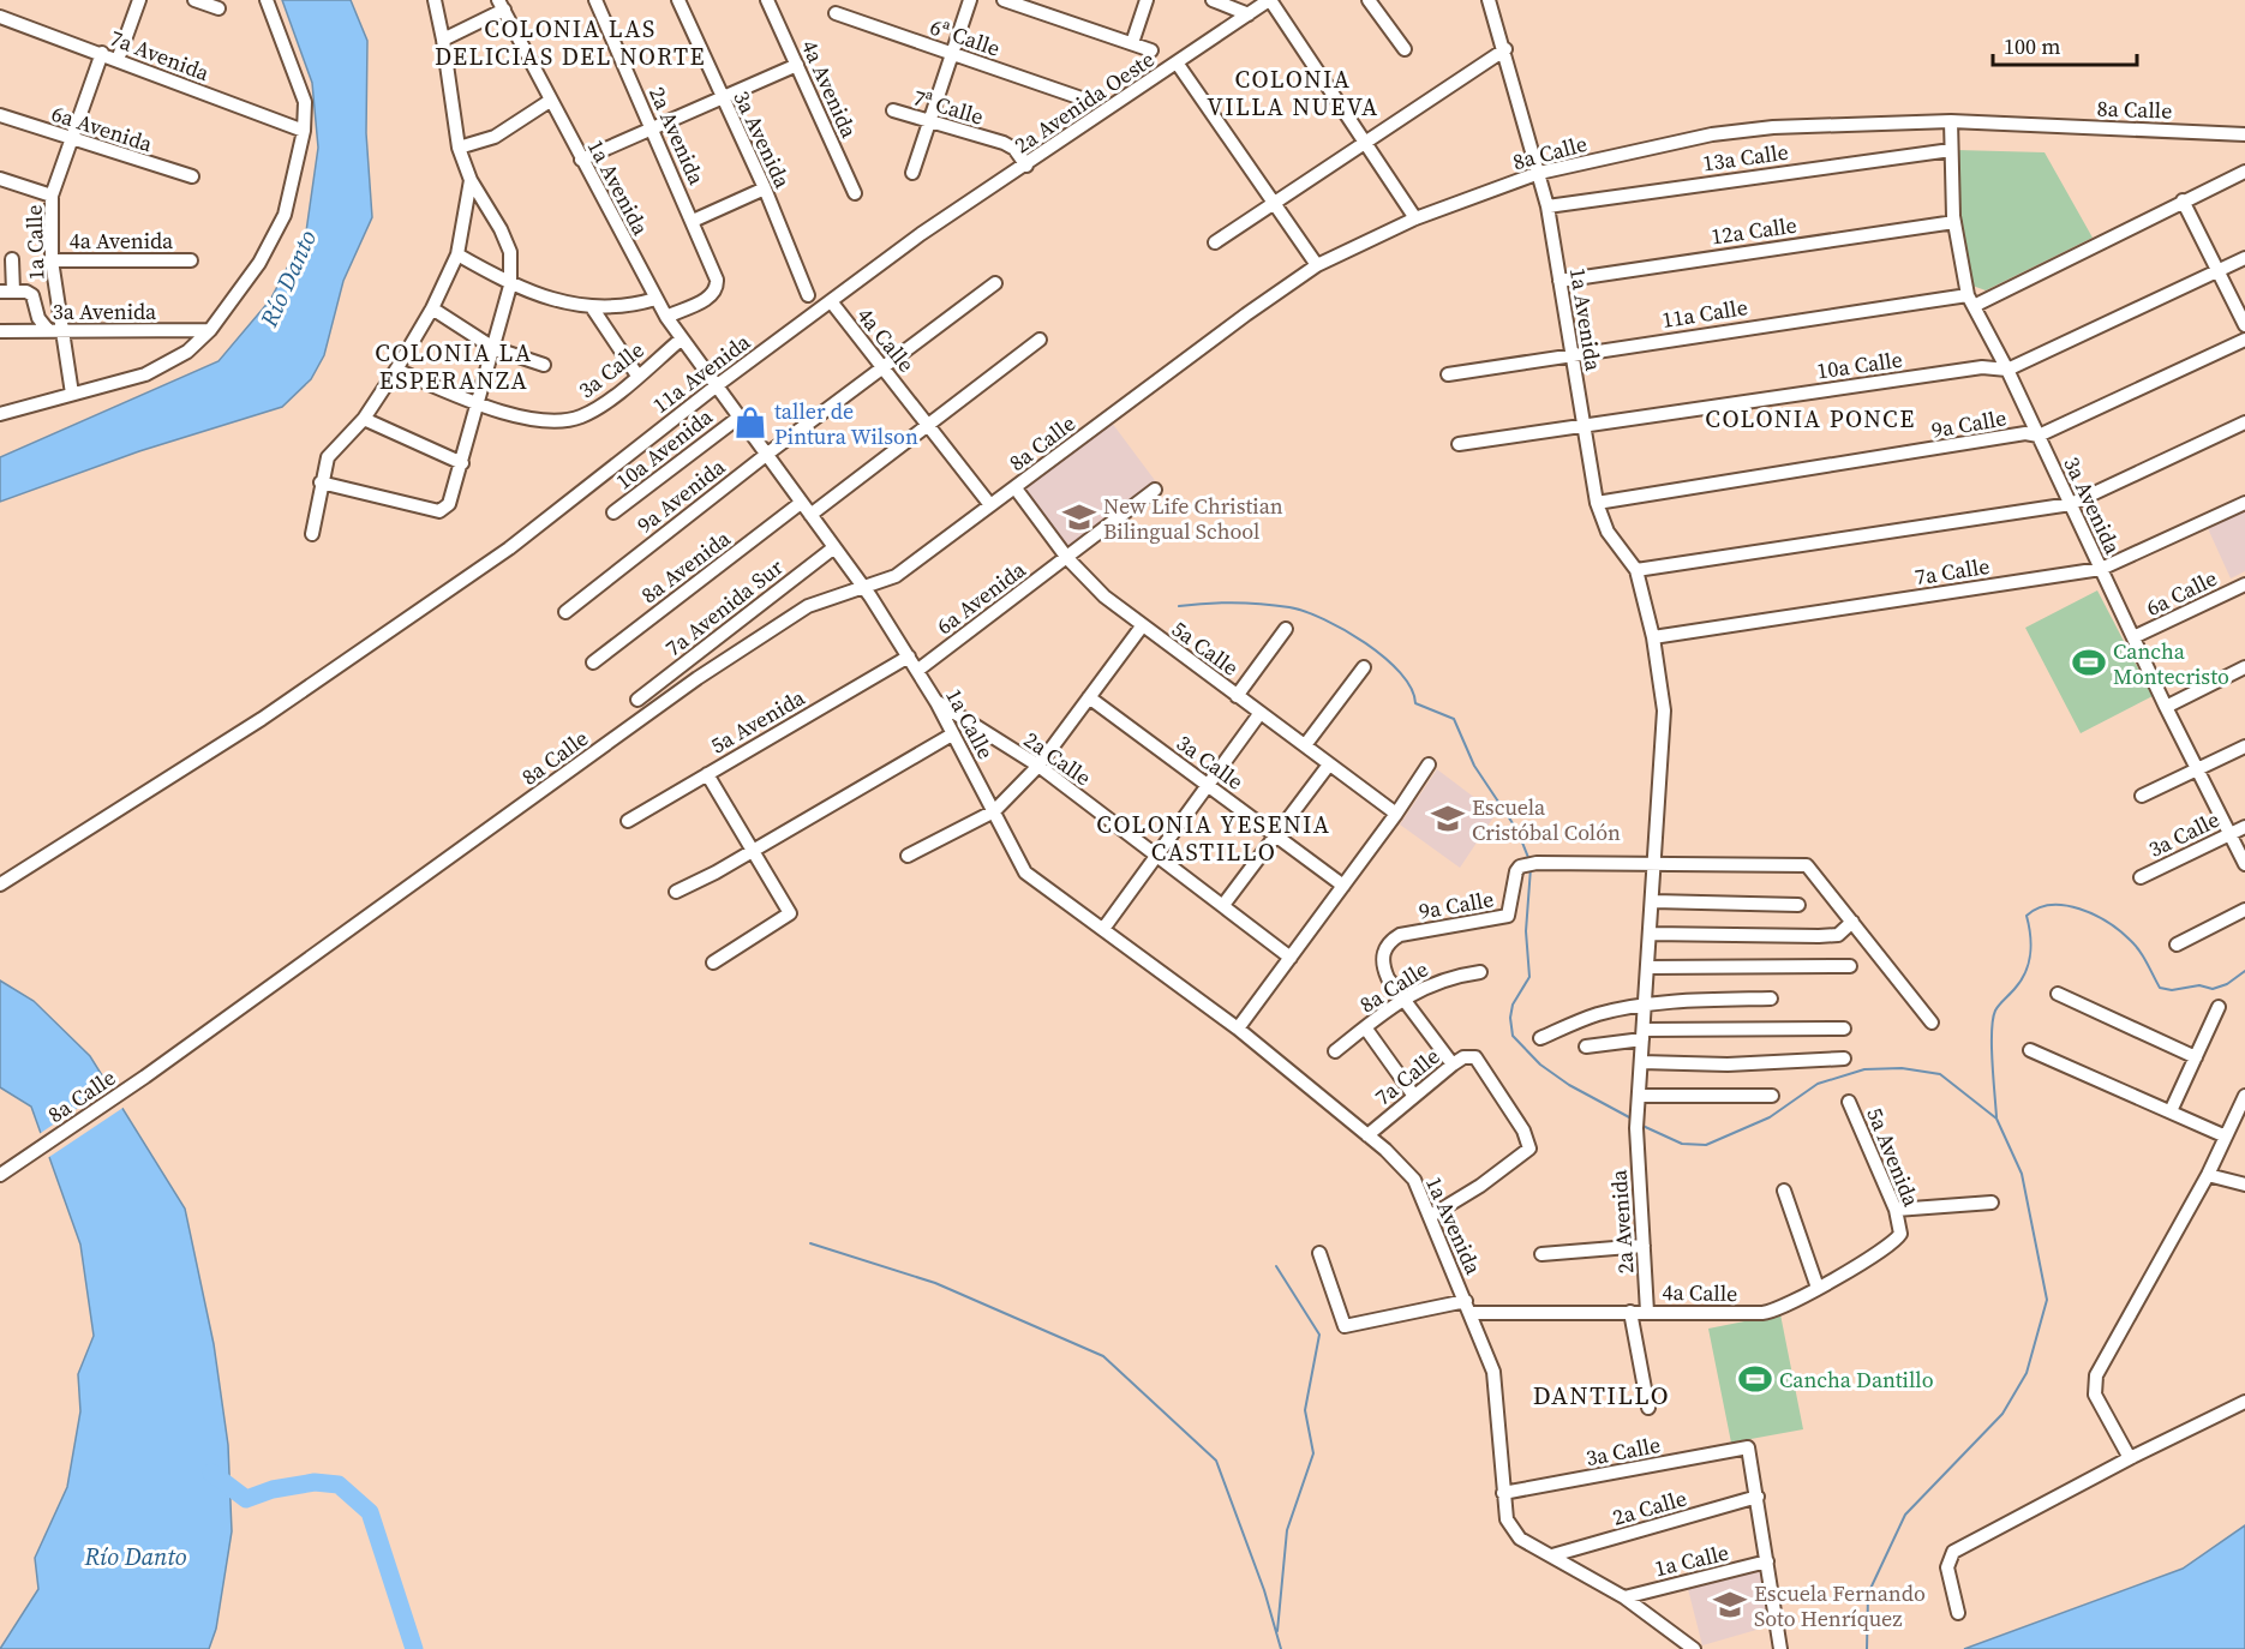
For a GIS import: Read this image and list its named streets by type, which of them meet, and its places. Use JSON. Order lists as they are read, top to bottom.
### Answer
{
  "streets": {
    "street": [
      "6ª Calle",
      "7a Avenida",
      "4a Avenida",
      "2a Avenida Oeste",
      "7ª Calle",
      "8a Calle",
      "6a Avenida",
      "2a Avenida",
      "3a Avenida",
      "13a Calle",
      "1a Avenida",
      "12a Calle",
      "1a Calle",
      "11a Calle",
      "4a Calle",
      "10a Calle",
      "3a Calle",
      "11a Avenida",
      "9a Calle",
      "10a Avenida",
      "9a Avenida",
      "8a Avenida",
      "7a Calle",
      "6a Calle",
      "7a Avenida Sur",
      "5a Calle",
      "5a Avenida",
      "2a Calle"
    ]
  },
  "crossings": [
    ["7a Avenida", "1a Calle"],
    ["4a Avenida", "1a Calle"],
    ["2a Avenida Oeste", "7ª Calle"],
    ["2a Avenida Oeste", "11a Avenida"],
    ["8a Calle", "3a Avenida"],
    ["8a Calle", "1a Avenida"],
    ["8a Calle", "1a Calle"],
    ["8a Calle", "4a Calle"],
    ["8a Calle", "9a Calle"],
    ["8a Calle", "5a Calle"],
    ["6a Avenida", "1a Calle"],
    ["6a Avenida", "5a Calle"],
    ["2a Avenida", "1a Avenida"],
    ["2a Avenida", "4a Calle"],
    ["2a Avenida", "9a Calle"],
    ["3a Avenida", "13a Calle"],
    ["3a Avenida", "12a Calle"],
    ["3a Avenida", "1a Calle"],
    ["3a Avenida", "11a Calle"],
    ["3a Avenida", "10a Calle"],
    ["3a Avenida", "3a Calle"],
    ["3a Avenida", "9a Calle"],
    ["3a Avenida", "7a Calle"],
    ["3a Avenida", "6a Calle"],
    ["13a Calle", "1a Avenida"],
    ["1a Avenida", "12a Calle"],
    ["1a Avenida", "1a Calle"],
    ["1a Avenida", "11a Calle"],
    ["1a Avenida", "4a Calle"],
    ["1a Avenida", "10a Calle"],
    ["1a Avenida", "3a Calle"],
    ["1a Avenida", "11a Avenida"],
    ["1a Avenida", "9a Calle"],
    ["1a Avenida", "7a Calle"],
    ["1a Avenida", "2a Calle"],
    ["1a Calle", "11a Avenida"],
    ["1a Calle", "10a Avenida"],
    ["1a Calle", "9a Avenida"],
    ["1a Calle", "8a Avenida"],
    ["1a Calle", "7a Avenida Sur"],
    ["1a Calle", "5a Avenida"],
    ["1a Calle", "2a Calle"],
    ["4a Calle", "11a Avenida"],
    ["4a Calle", "9a Avenida"],
    ["4a Calle", "5a Avenida"],
    ["3a Calle", "2a Calle"]
  ],
  "districts": [
    "COLONIA LAS DELICIAS DEL NORTE",
    "COLONIA VILLA NUEVA",
    "COLONIA LA ESPERANZA",
    "COLONIA PONCE",
    "COLONIA YESENIA CASTILLO",
    "DANTILLO"
  ],
  "water": ["Río Danto"],
  "places": {
    "shop": ["taller de Pintura Wilson"],
    "school or university": ["New Life Christian Bilingual School", "Escuela Cristóbal Colón", "Escuela Fernando Soto Henríquez"],
    "sports": ["Cancha Montecristo", "Cancha Dantillo"]
  },
  "scale_bar": "100 m"
}
